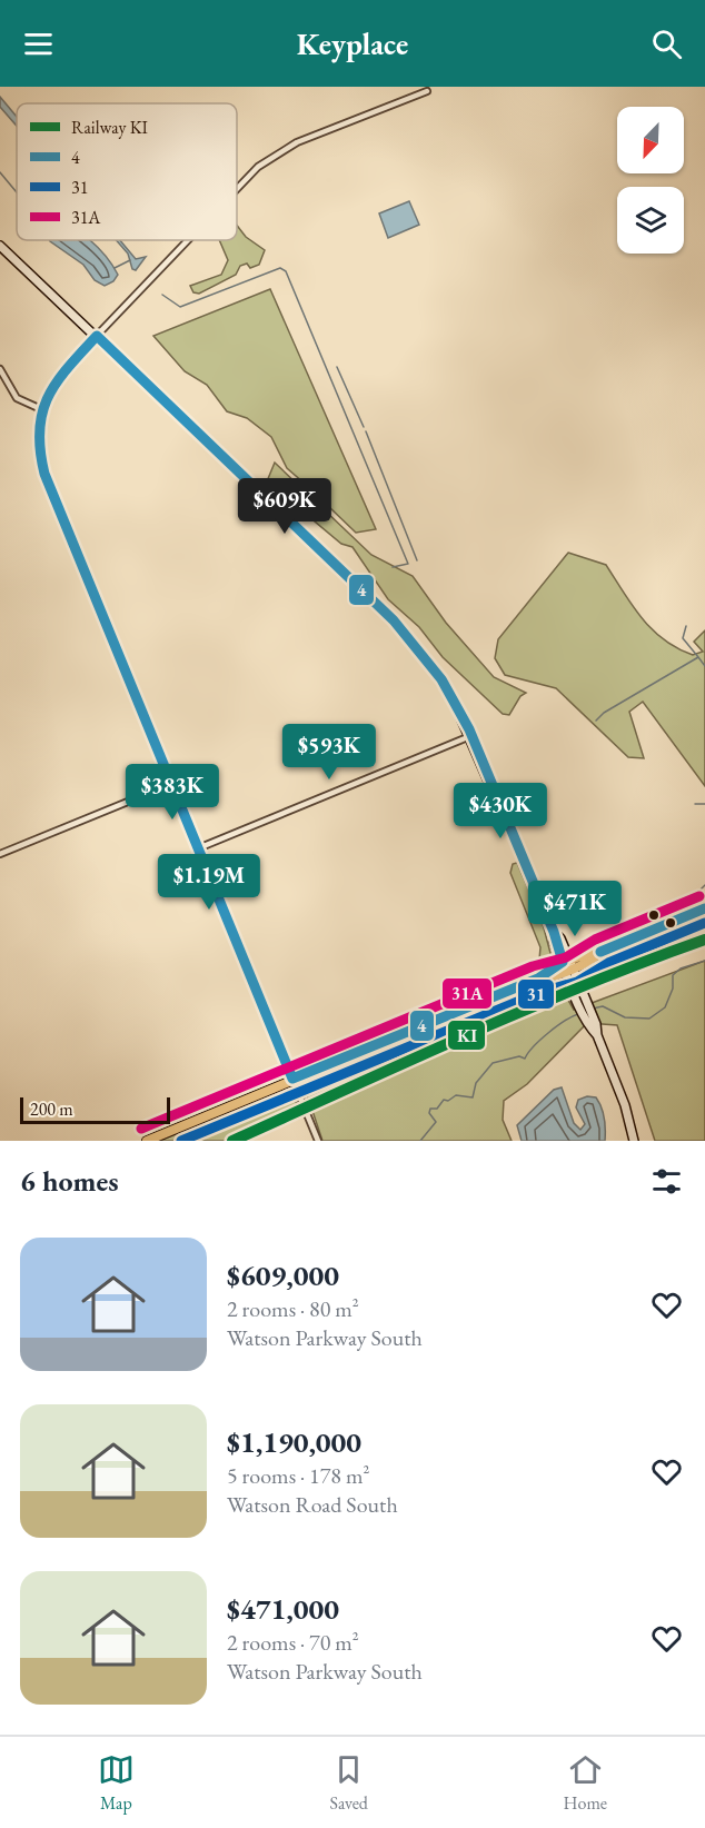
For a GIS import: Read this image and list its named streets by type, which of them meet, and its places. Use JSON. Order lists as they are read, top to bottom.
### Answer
{
  "lines": [
    "transit line 4",
    "transit line 31A",
    "transit line 31",
    "rail line KI"
  ],
  "legend": [
    "Railway KI",
    "4",
    "31",
    "31A"
  ],
  "scale_bar": "200 m",
  "north": "bottom left",
  "page": {
    "header": "Keyplace",
    "price": [
      "$609K",
      "$593K",
      "$383K",
      "$430K",
      "$1.19M",
      "$471K"
    ],
    "scale": "200 m",
    "heading": "6 homes",
    "list": [
      {
        "name": "$609,000",
        "note": "2 rooms · 80 m² · Watson Parkway South"
      },
      {
        "name": "$1,190,000",
        "note": "5 rooms · 178 m² · Watson Road South"
      },
      {
        "name": "$471,000",
        "note": "2 rooms · 70 m² · Watson Parkway South"
      }
    ],
    "tabs": ["Map", "Saved", "Home"]
  }
}
